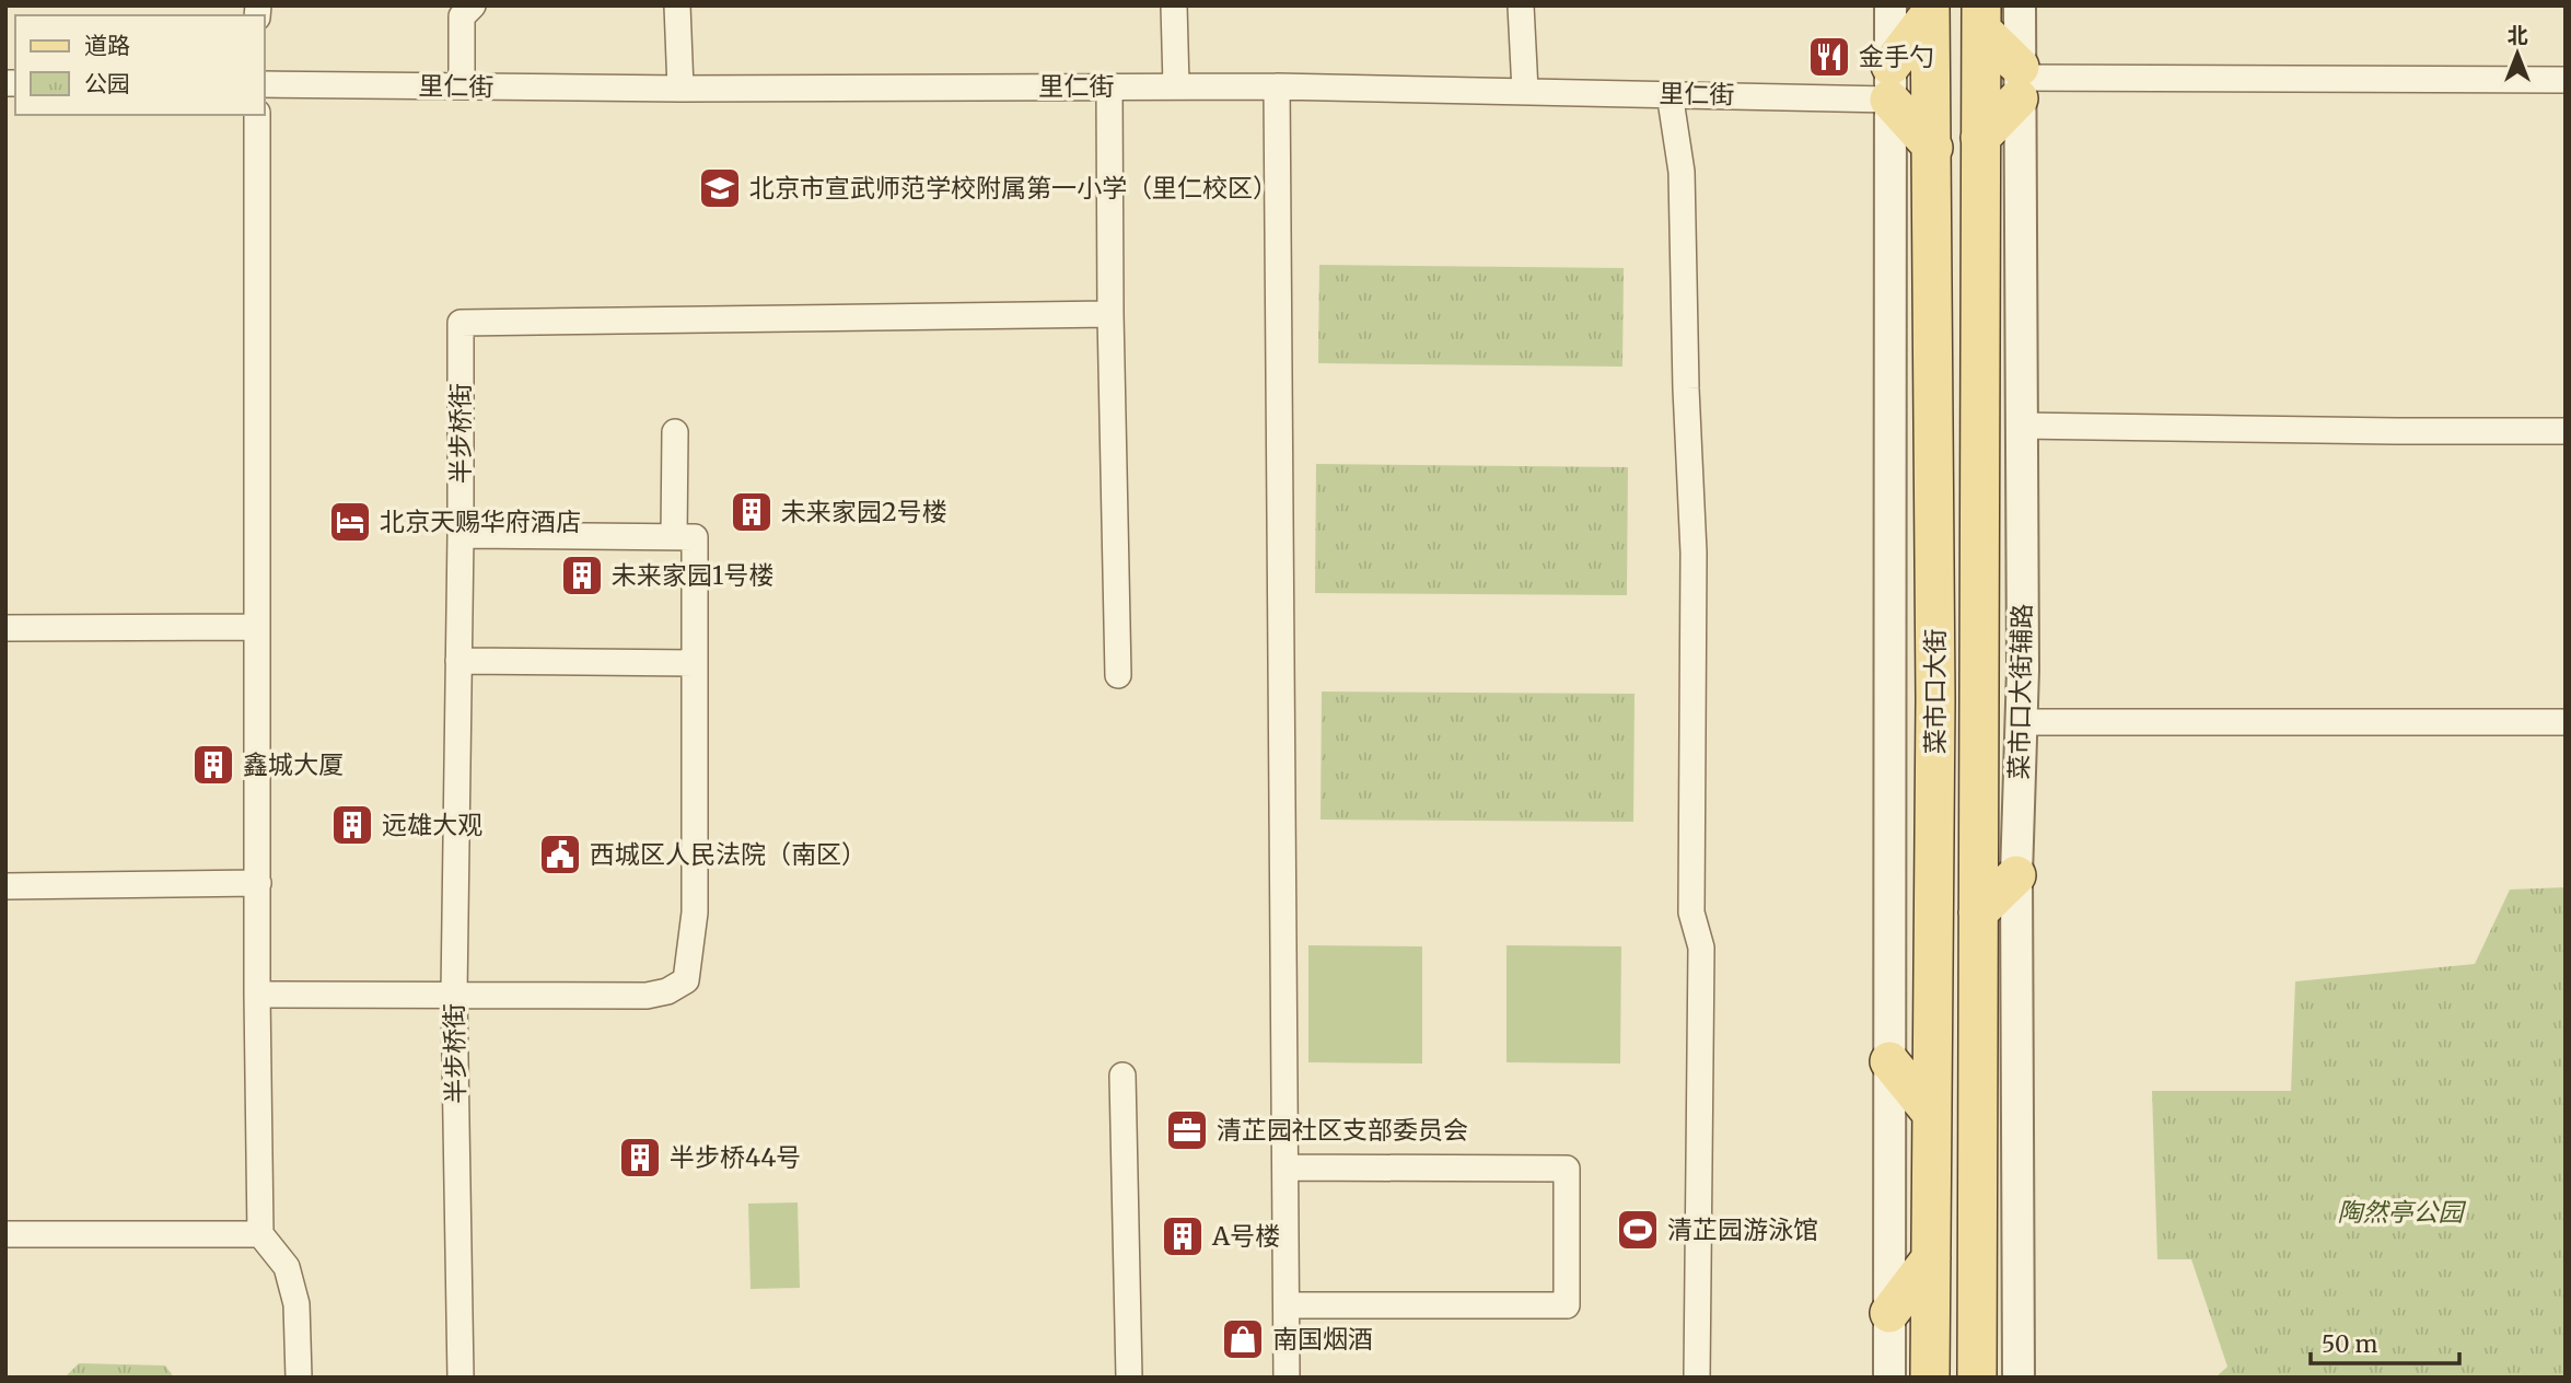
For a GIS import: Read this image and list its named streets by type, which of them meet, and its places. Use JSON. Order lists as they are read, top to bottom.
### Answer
{
  "streets": {
    "main road": ["菜市口大街"],
    "street": ["里仁街", "半步桥街", "菜市口大街辅路"]
  },
  "parks": ["陶然亭公园"],
  "places": {
    "restaurant": ["金手勺"],
    "school or university": ["北京市宣武师范学校附属第一小学（里仁校区）"],
    "building": [
      "未来家园2号楼",
      "未来家园1号楼",
      "鑫城大厦",
      "远雄大观",
      "半步桥44号",
      "A号楼"
    ],
    "hotel": ["北京天赐华府酒店"],
    "public building": ["西城区人民法院（南区）"],
    "office": ["清芷园社区支部委员会"],
    "sports": ["清芷园游泳馆"],
    "shop": ["南国烟酒"]
  },
  "legend": ["道路", "公园"],
  "scale_bar": "50 m",
  "north": "top"
}
